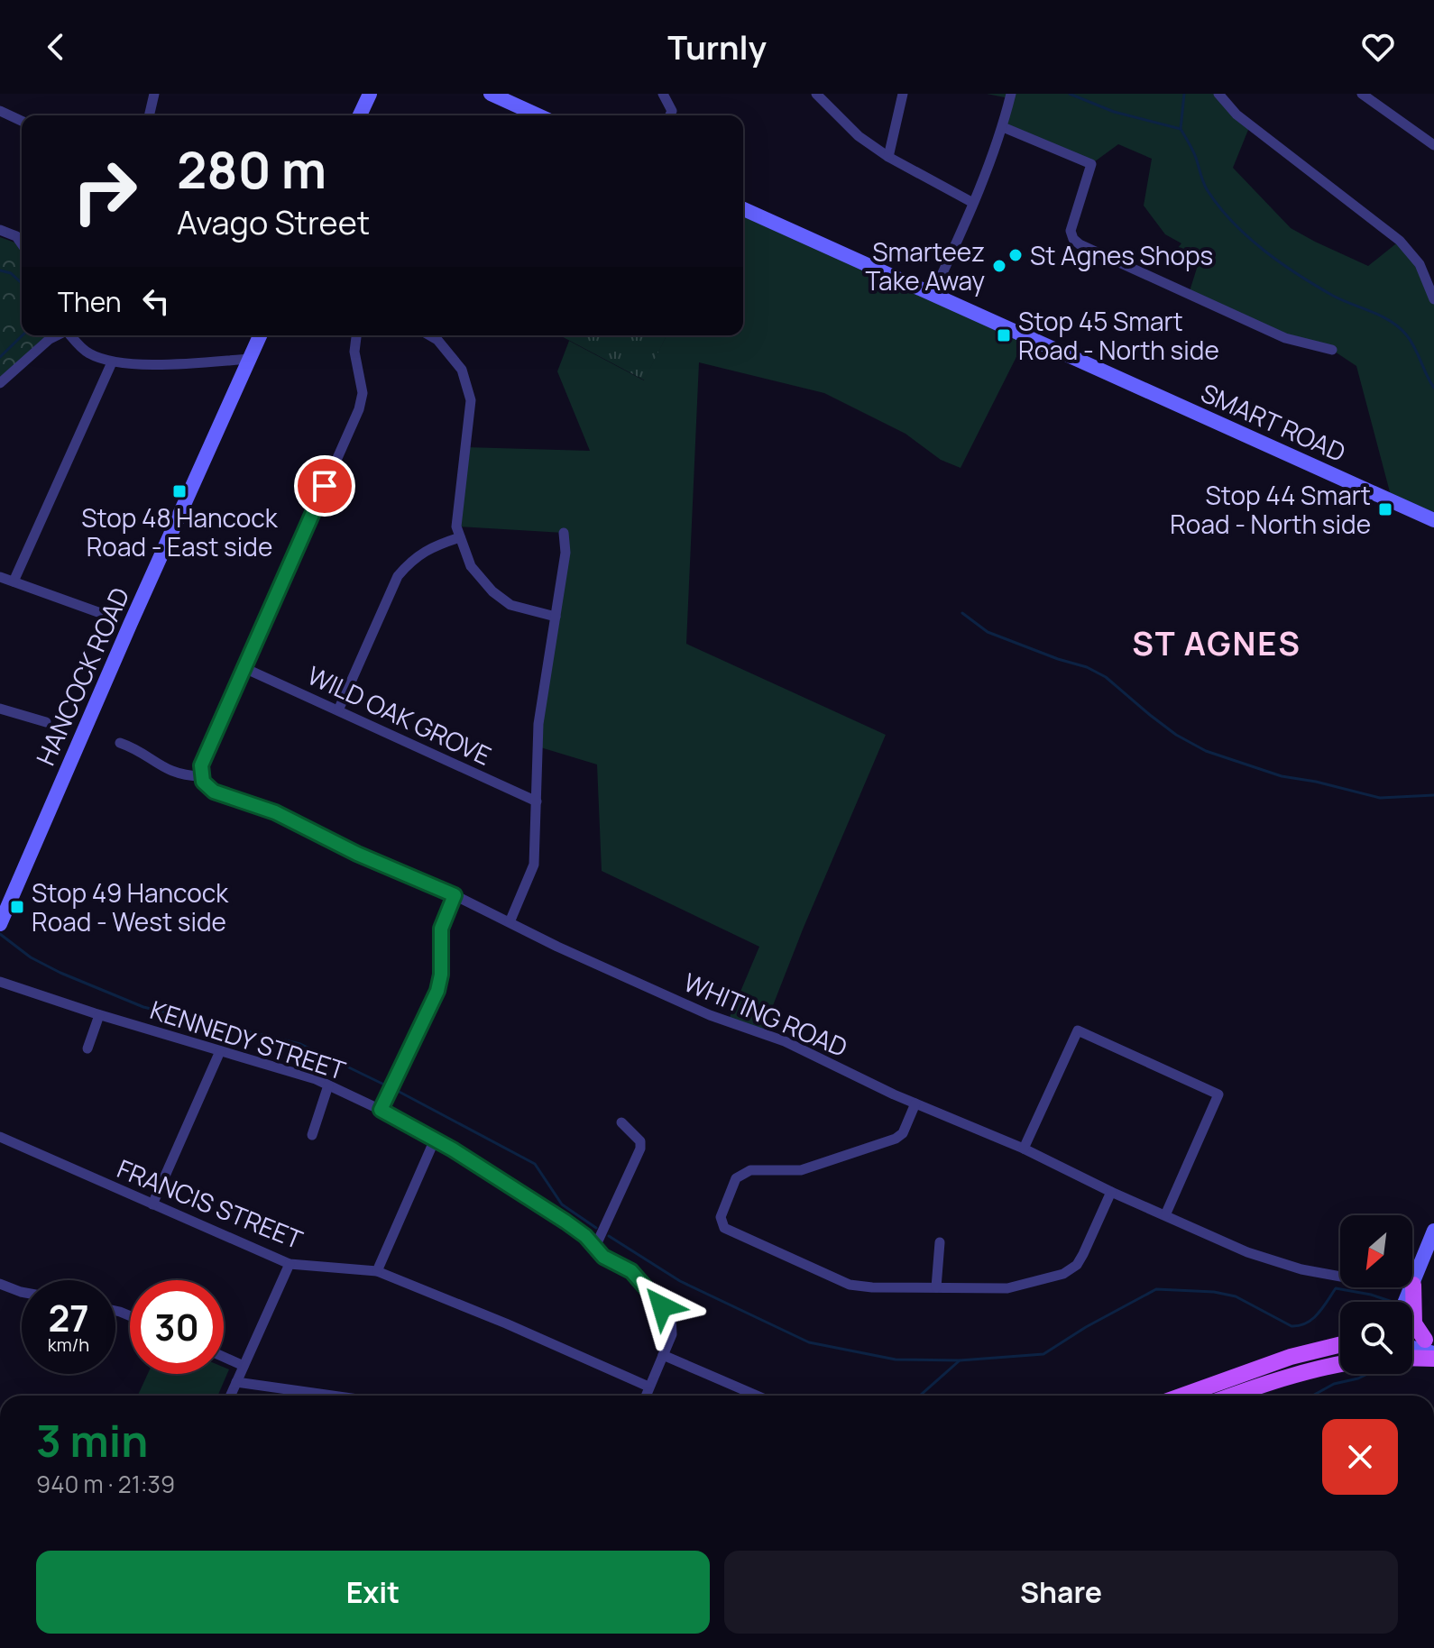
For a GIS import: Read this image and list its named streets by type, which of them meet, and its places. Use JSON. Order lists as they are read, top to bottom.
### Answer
{
  "streets": {
    "main road": ["SMART ROAD", "HANCOCK ROAD"],
    "street": [
      "WILD OAK GROVE",
      "WHITING ROAD",
      "KENNEDY STREET",
      "FRANCIS STREET"
    ]
  },
  "crossings": [
    ["KENNEDY STREET", "FRANCIS STREET"]
  ],
  "districts": ["ST AGNES"],
  "places": {
    "other": ["St Agnes Shops", "Smarteez Take Away"],
    "transit": [
      "Stop 45 Smart Road - North side",
      "Stop 48 Hancock Road - East side",
      "Stop 44 Smart Road - North side",
      "Stop 49 Hancock Road - West side"
    ]
  },
  "north": "bottom left",
  "page": {
    "header": "Turnly",
    "turn": ["280 m", "Avago Street"],
    "then": "Then",
    "speed": "27 km/h",
    "limit": "30",
    "heading": ["3 min", "940 m · 21:39"],
    "buttons": ["Exit", "Share"]
  }
}
